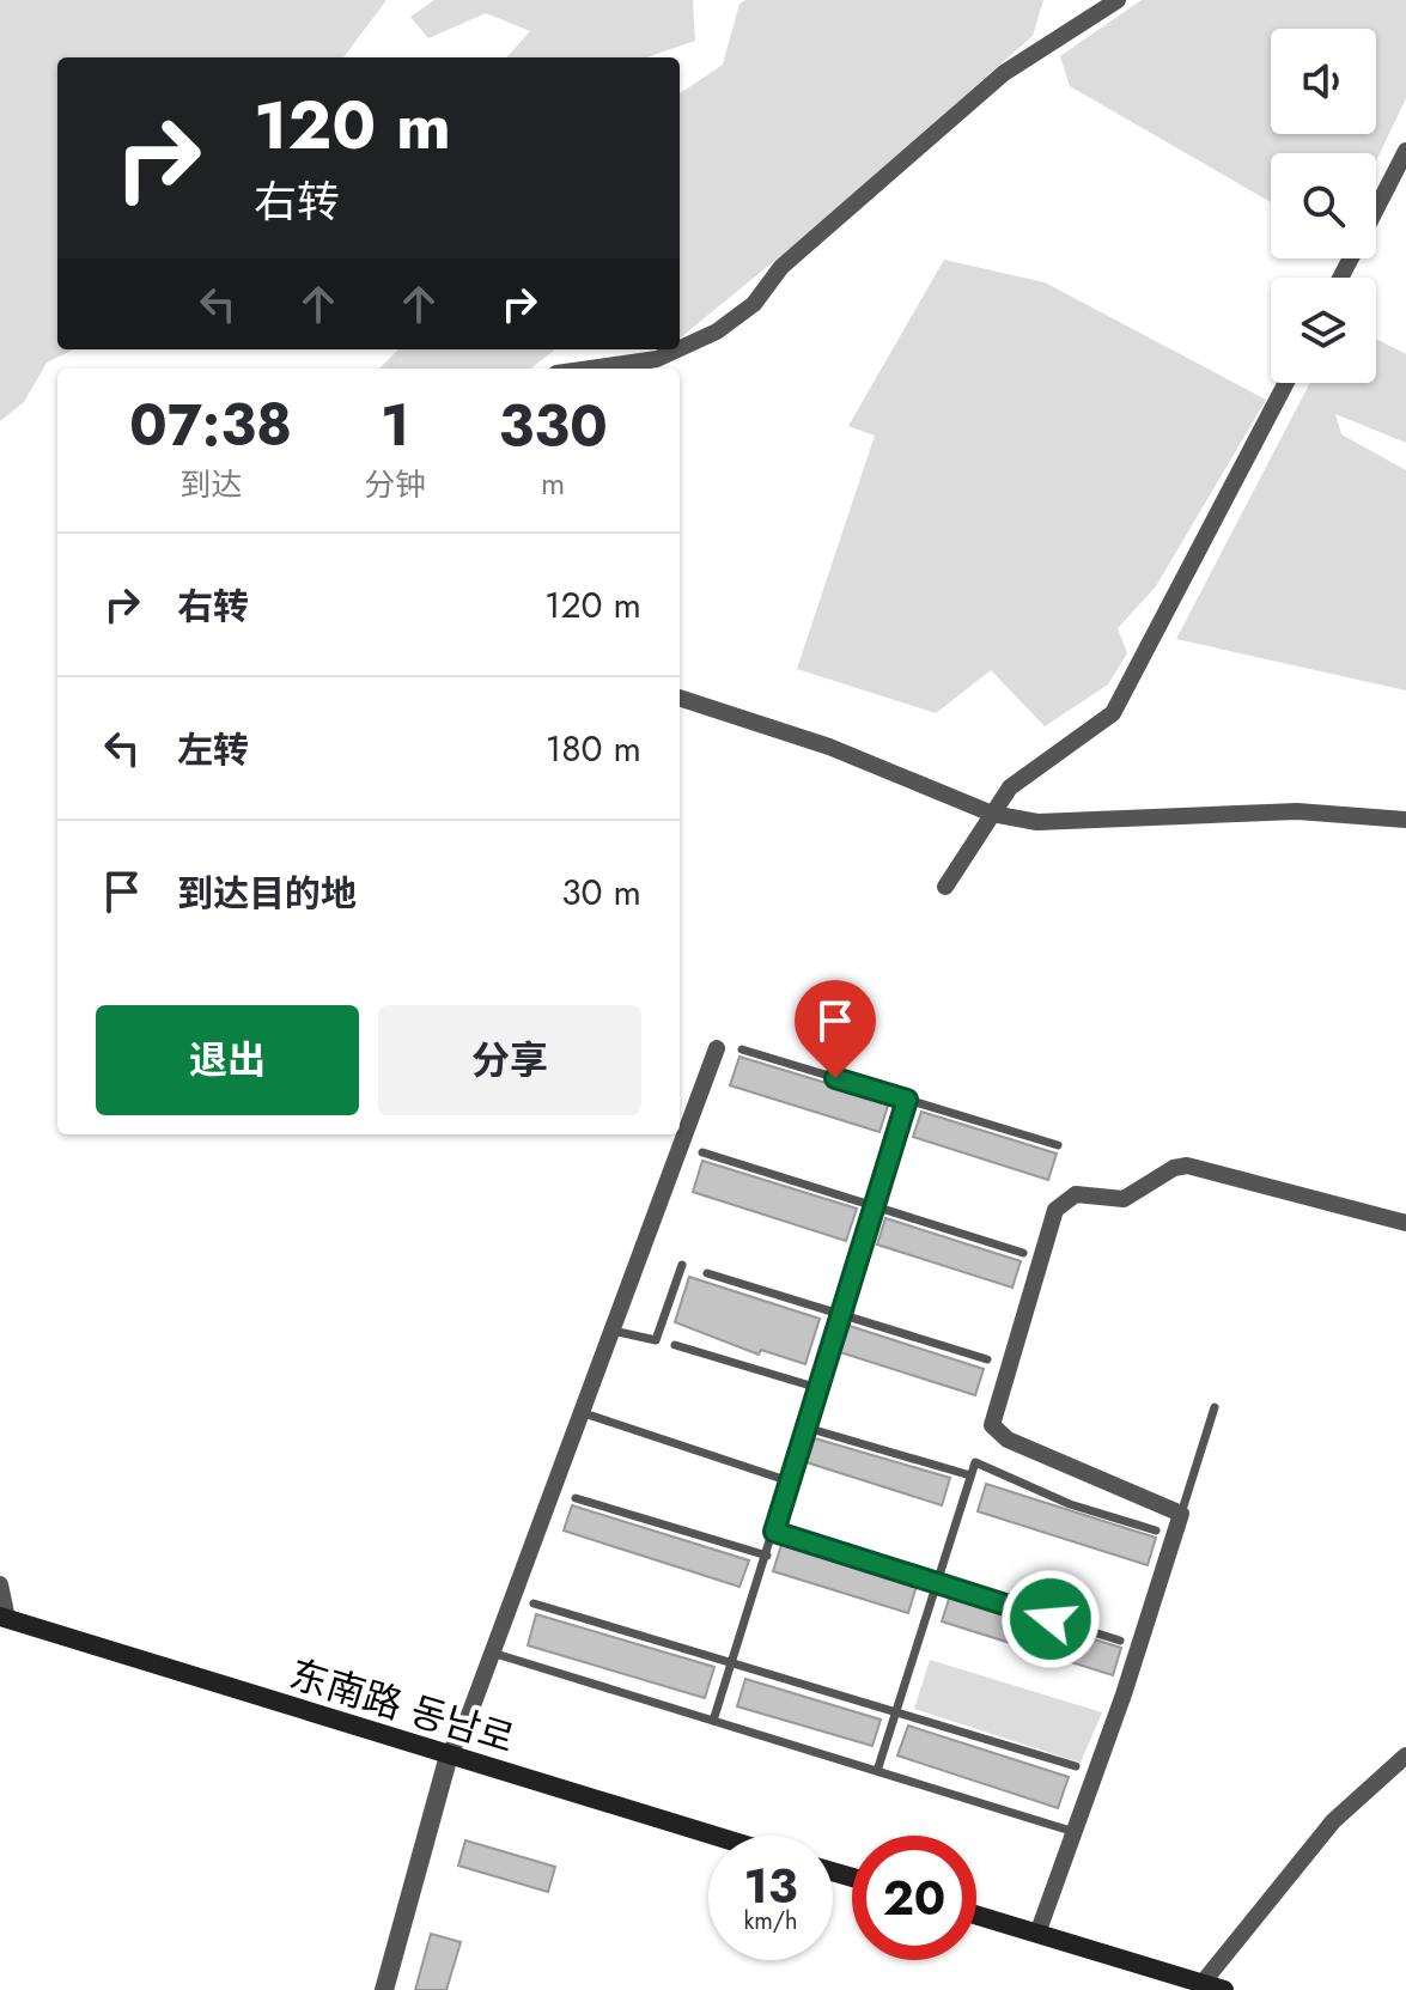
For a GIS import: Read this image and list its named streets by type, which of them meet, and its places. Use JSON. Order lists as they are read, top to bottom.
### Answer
{
  "streets": {
    "main road": ["东南路 동남로"]
  },
  "page": {
    "turn": ["120 m", "右转"],
    "eta": [
      "07:38",
      "到达",
      "1",
      "分钟",
      "330",
      "m"
    ],
    "list": [
      {
        "name": "右转",
        "value": "120 m"
      },
      {
        "name": "左转",
        "value": "180 m"
      },
      {
        "name": "到达目的地",
        "value": "30 m"
      }
    ],
    "buttons": ["退出", "分享"],
    "speed": "13 km/h",
    "limit": "20"
  }
}
